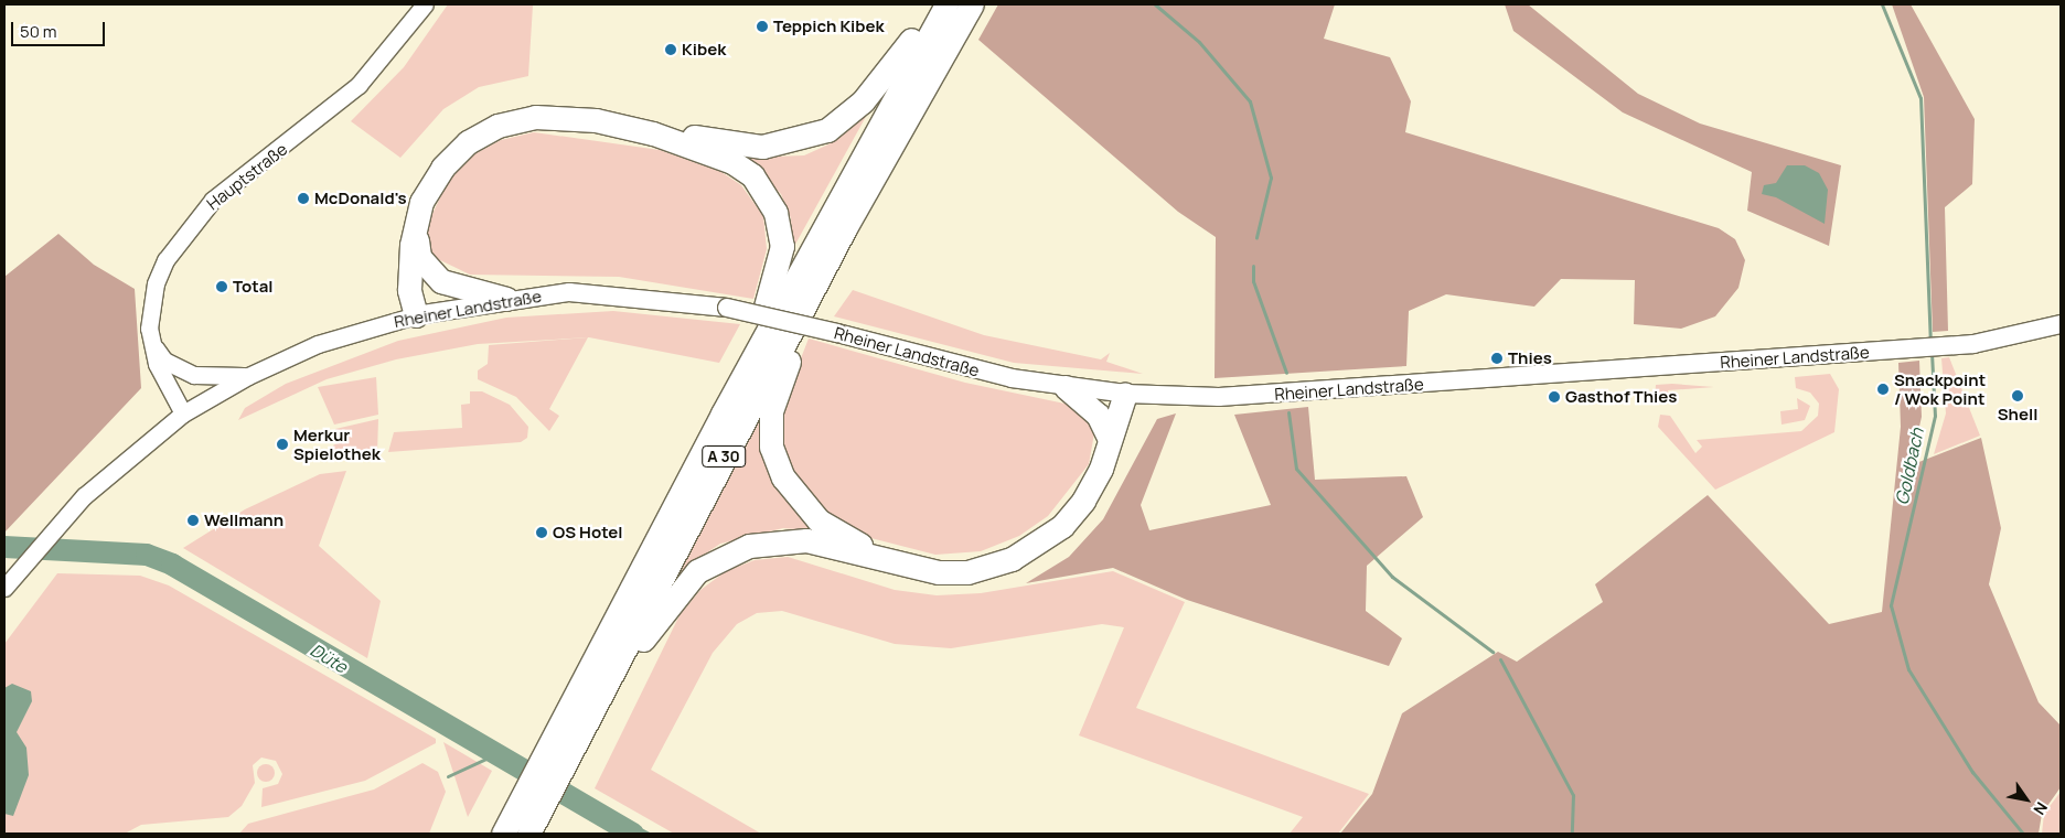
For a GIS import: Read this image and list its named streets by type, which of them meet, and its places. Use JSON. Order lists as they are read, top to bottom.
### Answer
{
  "streets": {
    "highway": ["A 30"],
    "main road": ["Rheiner Landstraße"],
    "street": ["Hauptstraße"]
  },
  "crossings": [
    ["Hauptstraße", "Rheiner Landstraße"]
  ],
  "water": ["Goldbach", "Düte"],
  "places": [
    "Teppich Kibek",
    "Kibek",
    "McDonald's",
    "Total",
    "Thies",
    "Snackpoint / Wok Point",
    "Shell",
    "Gasthof Thies",
    "Merkur Spielothek",
    "Wellmann",
    "OS Hotel"
  ],
  "scale_bar": "50 m",
  "north": "bottom right"
}
